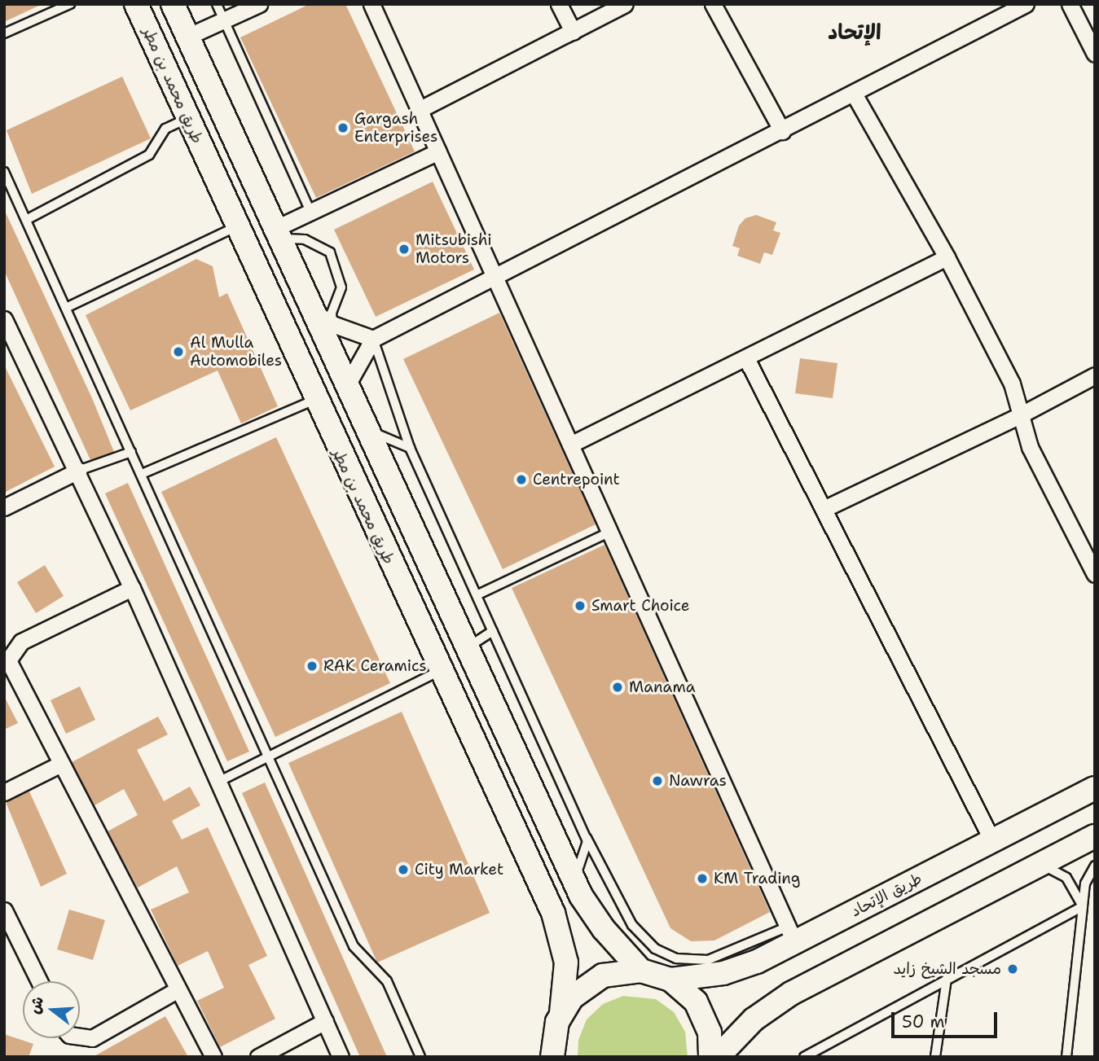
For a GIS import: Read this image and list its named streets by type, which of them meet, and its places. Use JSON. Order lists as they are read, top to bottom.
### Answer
{
  "streets": {
    "street": ["طريق محمد بن مطر", "طريق اﻹتحاد"]
  },
  "districts": ["اﻹتحاد"],
  "places": [
    "Gargash Enterprises",
    "Mitsubishi Motors",
    "Al Mulla Automobiles",
    "Centrepoint",
    "Smart Choice",
    "RAK Ceramics",
    "Manama",
    "Nawras",
    "City Market",
    "KM Trading",
    "مسجد الشيخ زايد"
  ],
  "scale_bar": "50 m",
  "north": "left"
}
